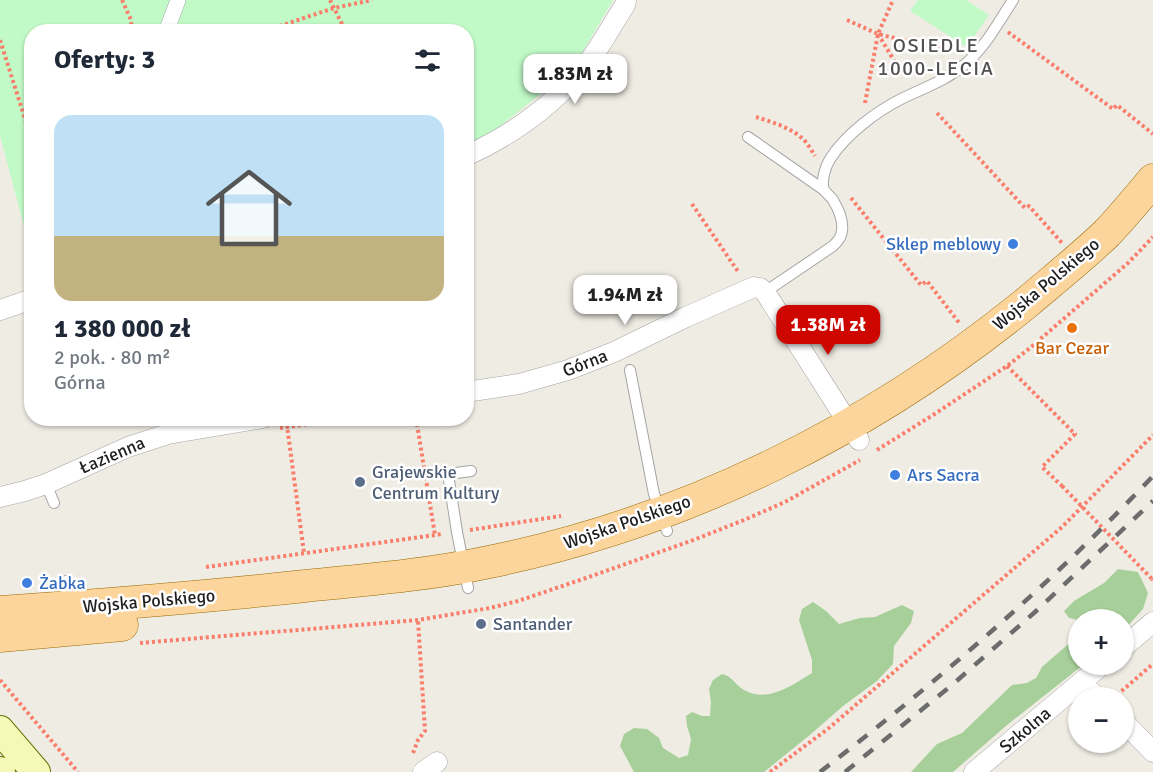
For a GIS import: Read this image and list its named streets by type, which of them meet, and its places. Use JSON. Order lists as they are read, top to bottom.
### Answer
{
  "streets": {
    "main road": ["Wojska Polskiego"],
    "street": ["Górna", "Łazienna", "Szkolna"]
  },
  "districts": ["OSIEDLE 1000-LECIA"],
  "places": [
    "Sklep meblowy",
    "Bar Cezar",
    "Ars Sacra",
    "Grajewskie Centrum Kultury",
    "Żabka",
    "Santander"
  ],
  "page": {
    "heading": "Oferty: 3",
    "price": ["1.83M zł", "1.94M zł", "1.38M zł"],
    "list": [
      {
        "name": "1 380 000 zł",
        "note": "2 pok. · 80 m² · Górna"
      }
    ],
    "map_buttons": ["+", "−"]
  }
}
